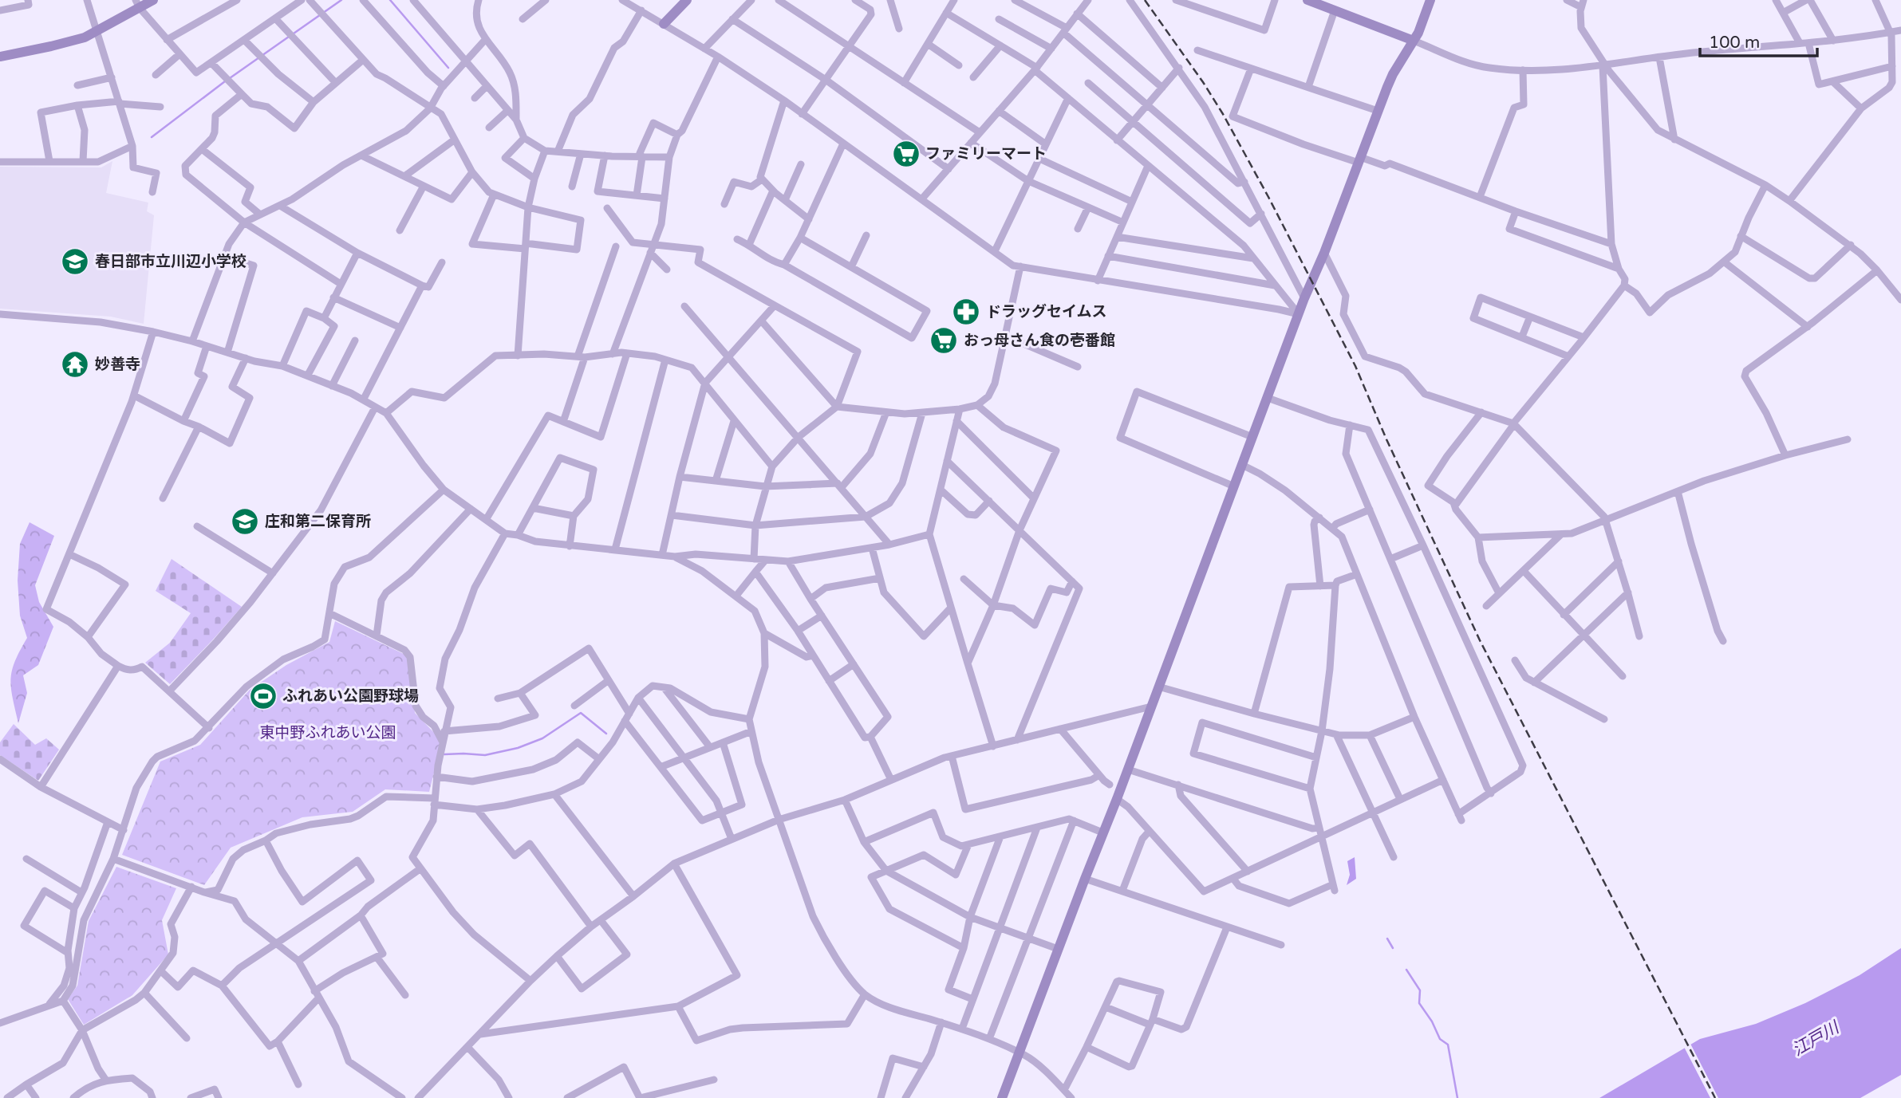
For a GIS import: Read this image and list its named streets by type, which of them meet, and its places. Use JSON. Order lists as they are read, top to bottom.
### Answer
{
  "water": ["江戸川"],
  "parks": ["東中野ふれあい公園"],
  "places": {
    "supermarket": ["ファミリーマート", "おっ母さん食の壱番館"],
    "school or university": ["春日部市立川辺小学校", "庄和第二保育所"],
    "pharmacy": ["ドラッグセイムス"],
    "temple": ["妙善寺"],
    "sports": ["ふれあい公園野球場"]
  },
  "scale_bar": "100 m"
}
